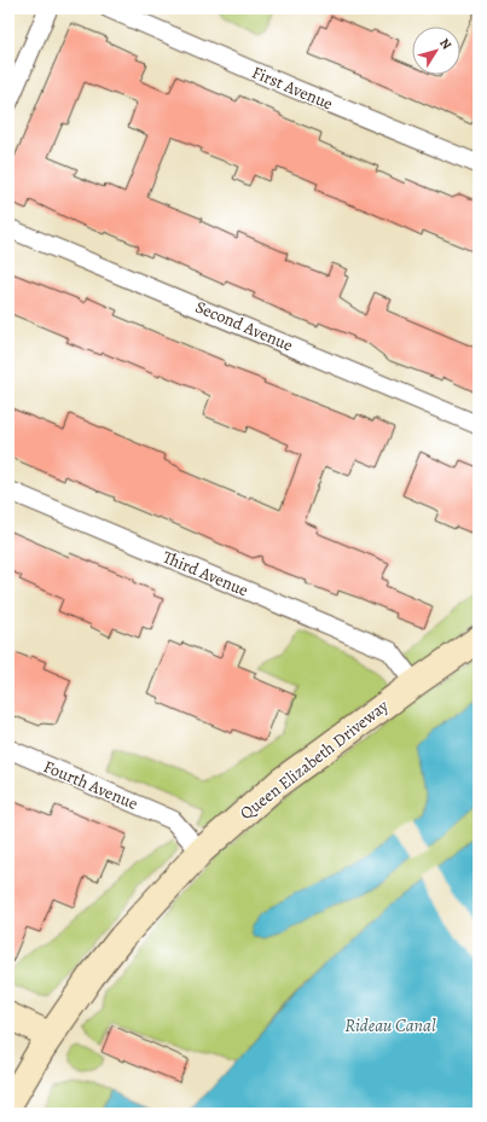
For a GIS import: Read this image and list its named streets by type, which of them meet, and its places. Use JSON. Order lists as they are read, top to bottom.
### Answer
{
  "streets": {
    "main road": ["Queen Elizabeth Driveway"],
    "street": [
      "First Avenue",
      "Second Avenue",
      "Third Avenue",
      "Fourth Avenue"
    ]
  },
  "crossings": [
    ["Third Avenue", "Queen Elizabeth Driveway"],
    ["Queen Elizabeth Driveway", "Fourth Avenue"]
  ],
  "water": ["Rideau Canal"],
  "north": "top right"
}
